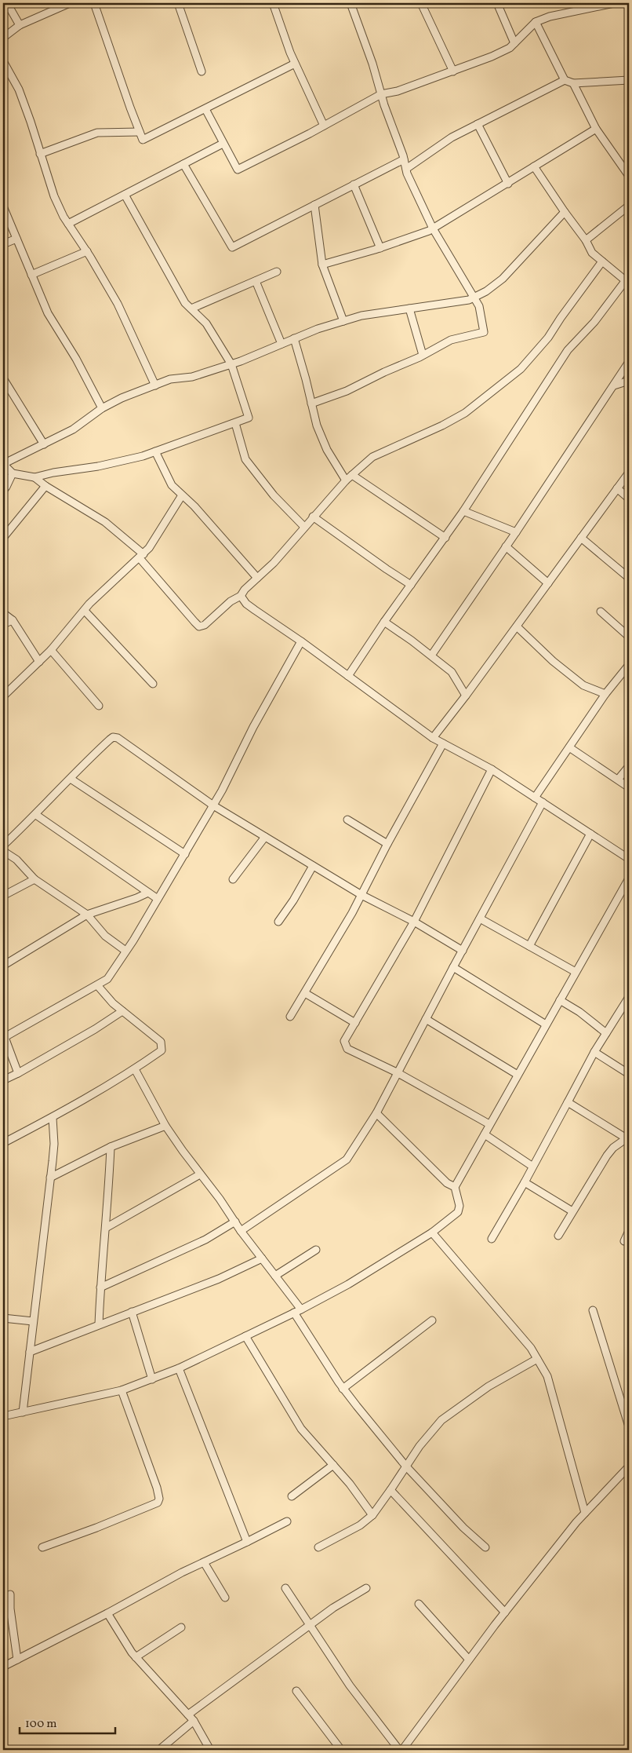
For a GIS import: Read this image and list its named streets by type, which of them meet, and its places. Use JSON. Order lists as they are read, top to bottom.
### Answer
{
  "scale_bar": "100 m"
}
